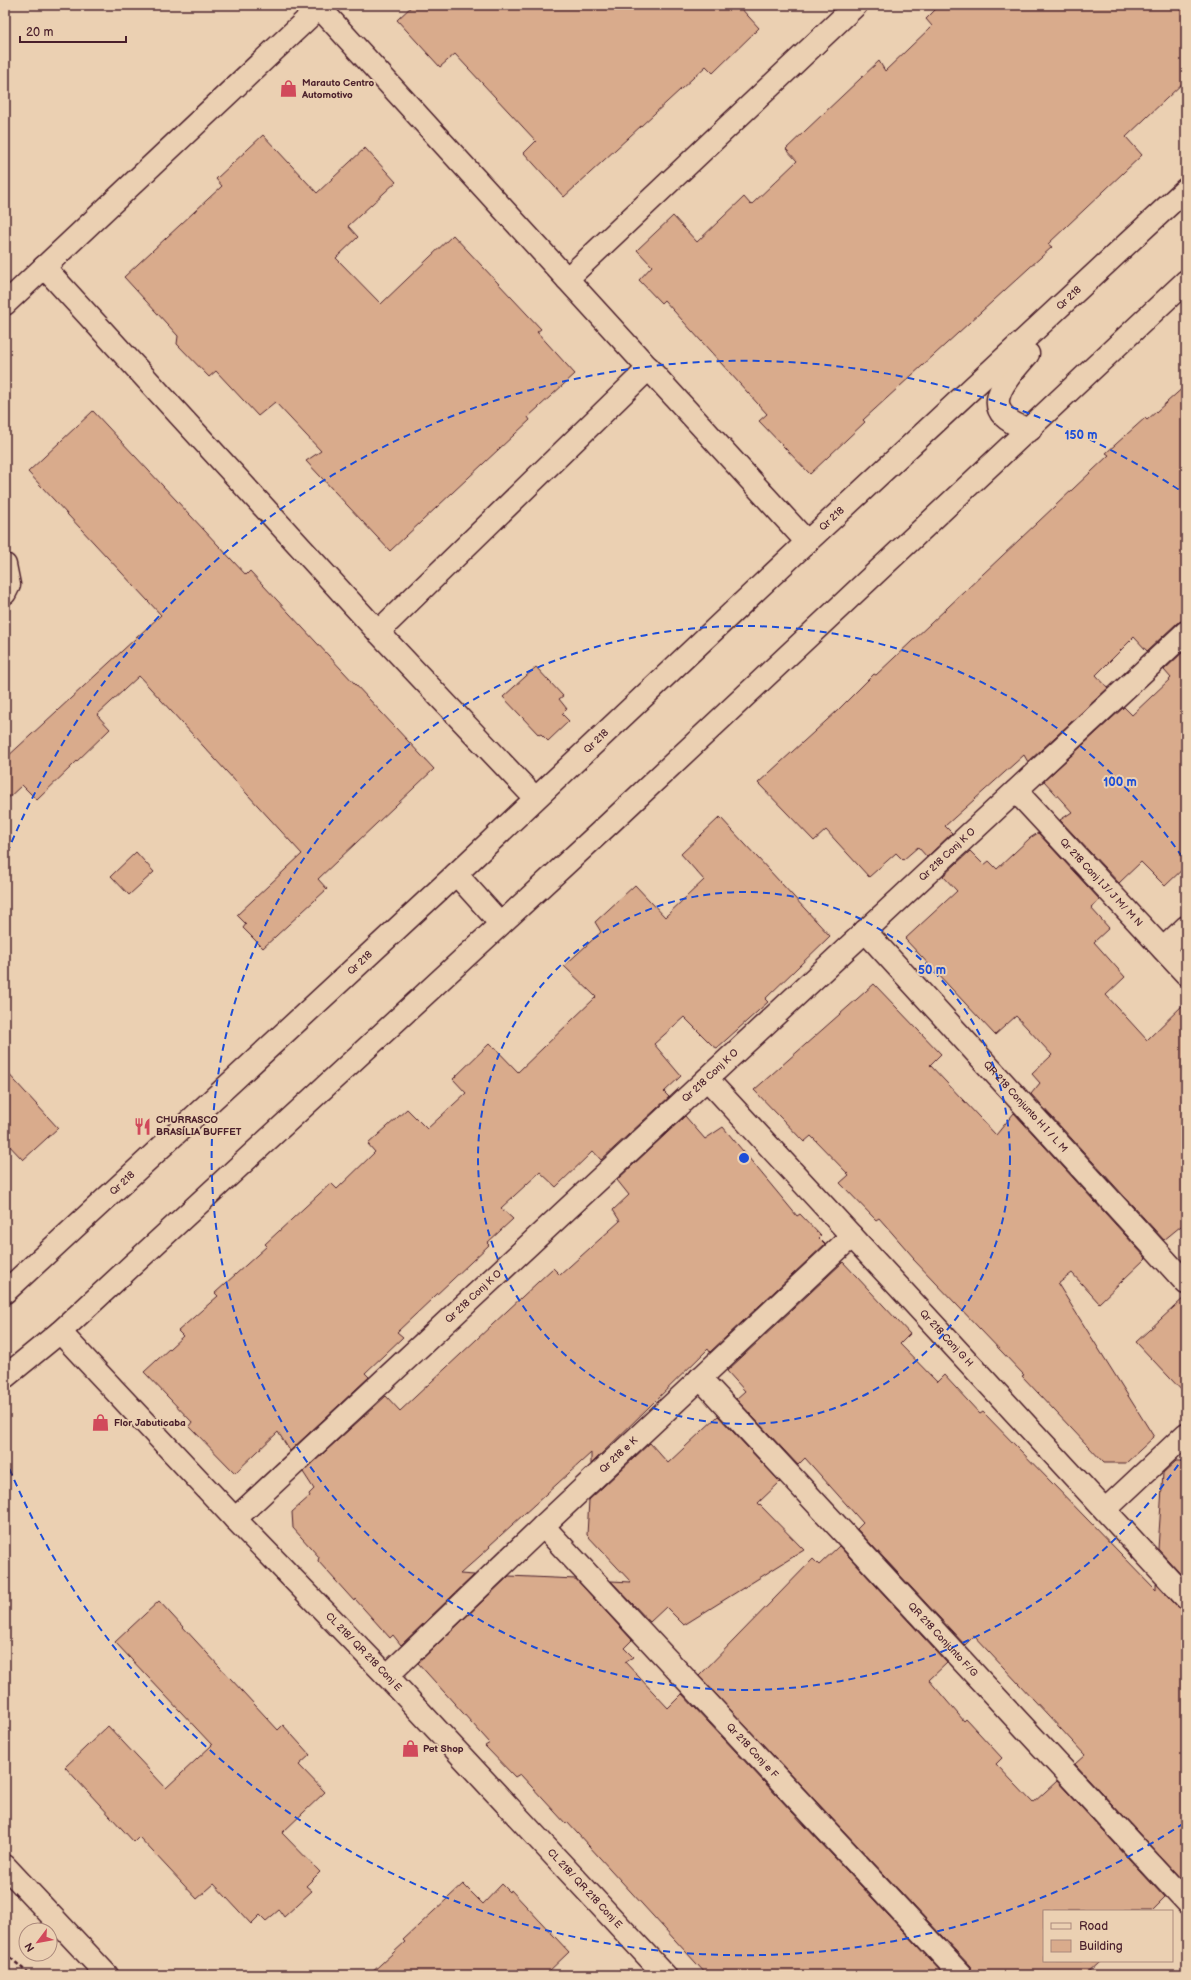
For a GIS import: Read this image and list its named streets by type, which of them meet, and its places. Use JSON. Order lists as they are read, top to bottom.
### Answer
{
  "streets": {
    "street": [
      "Qr 218",
      "Qr 218 Conj K O",
      "Qr 218 Conj I J/ J M/ M N",
      "QR 218 Conjunto H I / L M",
      "Qr 218 Conj G H",
      "Qr 218 e K",
      "QR 218 Conjunto F/G",
      "CL 218/ QR 218 Conj E",
      "Qr 218 Conj e F"
    ]
  },
  "crossings": [
    ["Qr 218 Conj K O", "Qr 218 Conj I J/ J M/ M N"],
    ["Qr 218 Conj K O", "QR 218 Conjunto H I / L M"],
    ["Qr 218 Conj K O", "Qr 218 Conj G H"],
    ["Qr 218 Conj K O", "CL 218/ QR 218 Conj E"],
    ["Qr 218 Conj G H", "Qr 218 e K"],
    ["Qr 218 e K", "QR 218 Conjunto F/G"],
    ["Qr 218 e K", "CL 218/ QR 218 Conj E"],
    ["Qr 218 e K", "Qr 218 Conj e F"]
  ],
  "places": {
    "shop": ["Marauto Centro Automotivo", "Flor Jabuticaba", "Pet Shop"],
    "restaurant": ["CHURRASCO BRASÍLIA BUFFET"]
  },
  "legend": ["Road", "Building"],
  "scale_bar": "20 m",
  "north": "bottom left",
  "rings": ["150 m", "100 m", "50 m"]
}
